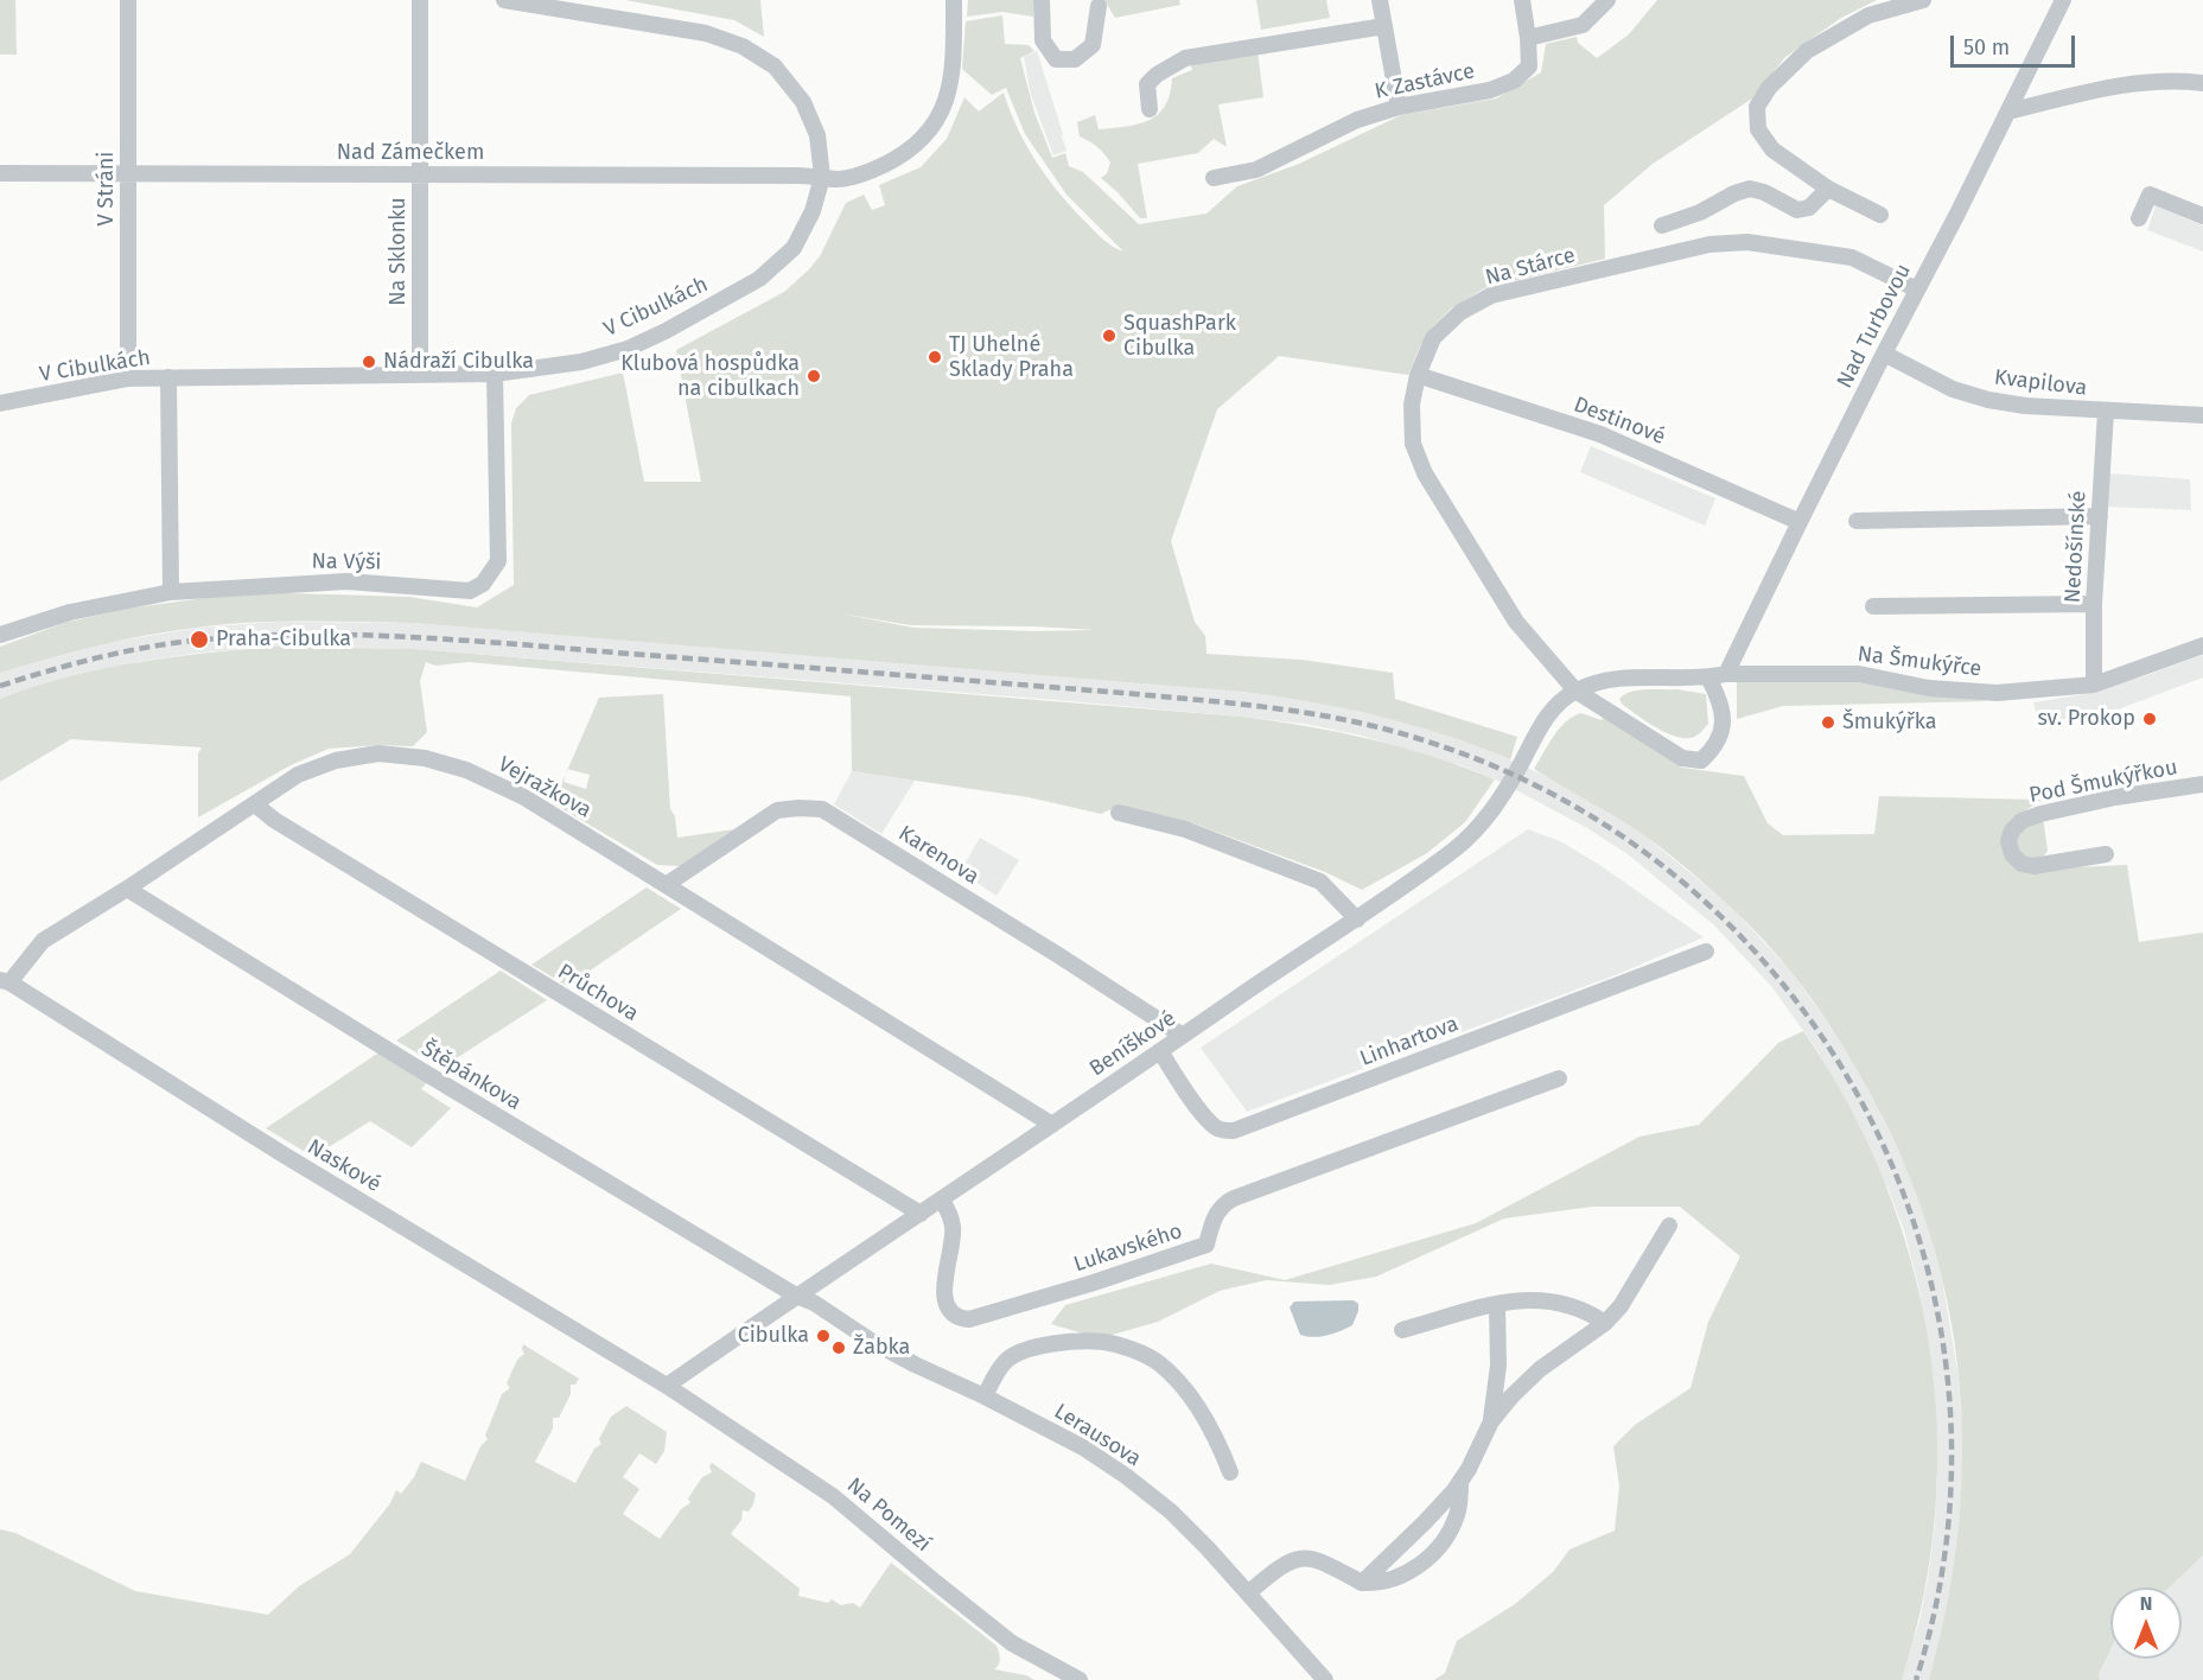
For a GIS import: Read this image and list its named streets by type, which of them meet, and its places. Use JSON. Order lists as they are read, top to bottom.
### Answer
{
  "streets": {
    "street": [
      "K Zastávce",
      "Nad Zámečkem",
      "V Stráni",
      "Na Sklonku",
      "Na Stárce",
      "V Cibulkách",
      "Nad Turbovou",
      "Kvapilova",
      "Destinové",
      "Nedošínské",
      "Na Výši",
      "Na Šmukýřce",
      "Pod Šmukýřkou",
      "Vejražkova",
      "Karenova",
      "Průchova",
      "Linhartova",
      "Beníškové",
      "Štěpánkova",
      "Naskové",
      "Lukavského",
      "Lerausova",
      "Na Pomezí"
    ]
  },
  "crossings": [
    ["Nad Zámečkem", "V Stráni"],
    ["Nad Zámečkem", "Na Sklonku"],
    ["Nad Zámečkem", "V Cibulkách"],
    ["V Stráni", "V Cibulkách"],
    ["Na Sklonku", "V Cibulkách"],
    ["Na Stárce", "Nad Turbovou"],
    ["Na Stárce", "Destinové"],
    ["Na Stárce", "Na Šmukýřce"],
    ["Na Stárce", "Beníškové"],
    ["V Cibulkách", "Na Výši"],
    ["Nad Turbovou", "Kvapilova"],
    ["Nad Turbovou", "Destinové"],
    ["Nad Turbovou", "Na Šmukýřce"],
    ["Kvapilova", "Nedošínské"],
    ["Nedošínské", "Na Šmukýřce"],
    ["Na Šmukýřce", "Beníškové"],
    ["Vejražkova", "Karenova"],
    ["Vejražkova", "Průchova"],
    ["Vejražkova", "Beníškové"],
    ["Vejražkova", "Štěpánkova"],
    ["Vejražkova", "Naskové"],
    ["Karenova", "Beníškové"],
    ["Průchova", "Beníškové"],
    ["Linhartova", "Beníškové"],
    ["Beníškové", "Štěpánkova"],
    ["Beníškové", "Naskové"],
    ["Beníškové", "Lukavského"],
    ["Beníškové", "Lerausova"],
    ["Beníškové", "Na Pomezí"],
    ["Štěpánkova", "Lerausova"],
    ["Naskové", "Na Pomezí"]
  ],
  "places": [
    "SquashPark Cibulka",
    "TJ Uhelné Sklady Praha",
    "Nádraží Cibulka",
    "Klubová hospůdka na cibulkach",
    "Praha-Cibulka",
    "sv. Prokop",
    "Šmukýřka",
    "Cibulka",
    "Žabka"
  ],
  "scale_bar": "50 m",
  "north": "top"
}
